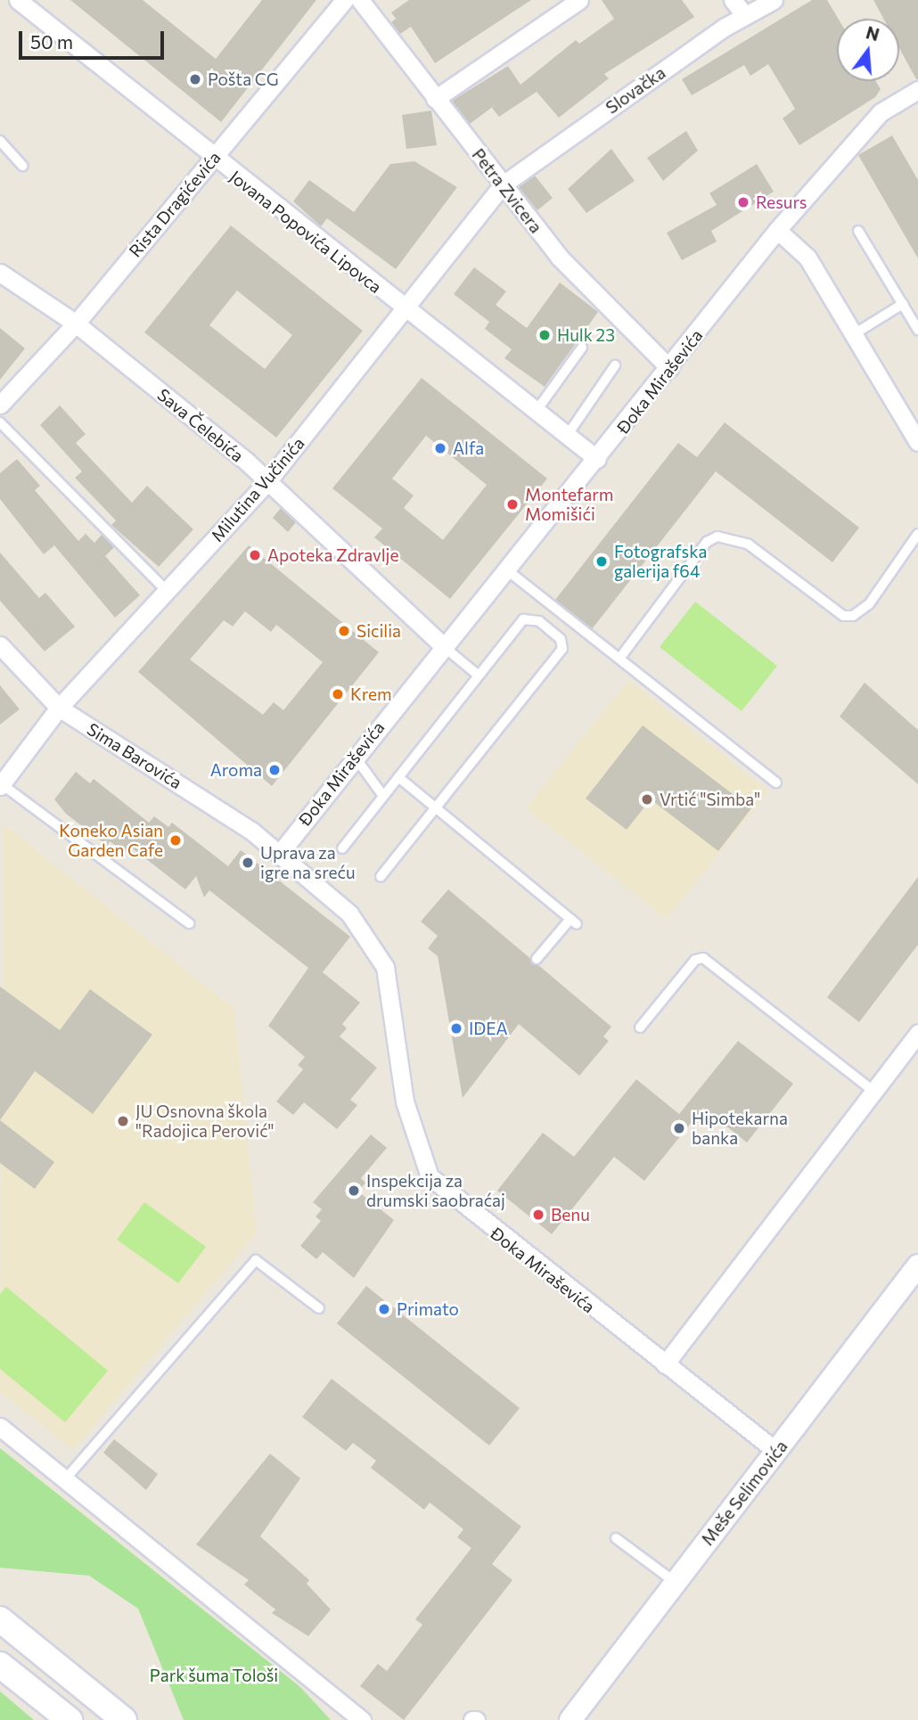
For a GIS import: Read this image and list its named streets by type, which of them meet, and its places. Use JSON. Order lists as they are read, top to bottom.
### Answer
{
  "streets": {
    "street": [
      "Slovačka",
      "Petra Zvicera",
      "Rista Dragićevića",
      "Jovana Popovića Lipovca",
      "Đoka Miraševića",
      "Sava Čelebića",
      "Milutina Vučinića",
      "Sima Barovića",
      "Meše Selimovića"
    ]
  },
  "crossings": [
    ["Slovačka", "Petra Zvicera"],
    ["Slovačka", "Milutina Vučinića"],
    ["Petra Zvicera", "Đoka Miraševića"],
    ["Petra Zvicera", "Milutina Vučinića"],
    ["Rista Dragićevića", "Jovana Popovića Lipovca"],
    ["Rista Dragićevića", "Sava Čelebića"],
    ["Jovana Popovića Lipovca", "Đoka Miraševića"],
    ["Jovana Popovića Lipovca", "Milutina Vučinića"],
    ["Đoka Miraševića", "Sava Čelebića"],
    ["Đoka Miraševića", "Sima Barovića"],
    ["Đoka Miraševića", "Meše Selimovića"],
    ["Sava Čelebića", "Milutina Vučinića"],
    ["Milutina Vučinića", "Sima Barovića"]
  ],
  "parks": ["Park šuma Tološi"],
  "places": [
    "Pošta CG",
    "Resurs",
    "Hulk 23",
    "Alfa",
    "Montefarm Momišići",
    "Apoteka Zdravlje",
    "Fotografska galerija f64",
    "Sicilia",
    "Krem",
    "Aroma",
    "Vrtić \"Simba\"",
    "Koneko Asian Garden Cafe",
    "Uprava za igre na sreću",
    "IDEA",
    "JU Osnovna škola \"Radojica Perović\"",
    "Hipotekarna banka",
    "Inspekcija za drumski saobraćaj",
    "Benu",
    "Primato"
  ],
  "scale_bar": "50 m",
  "north": "top"
}
